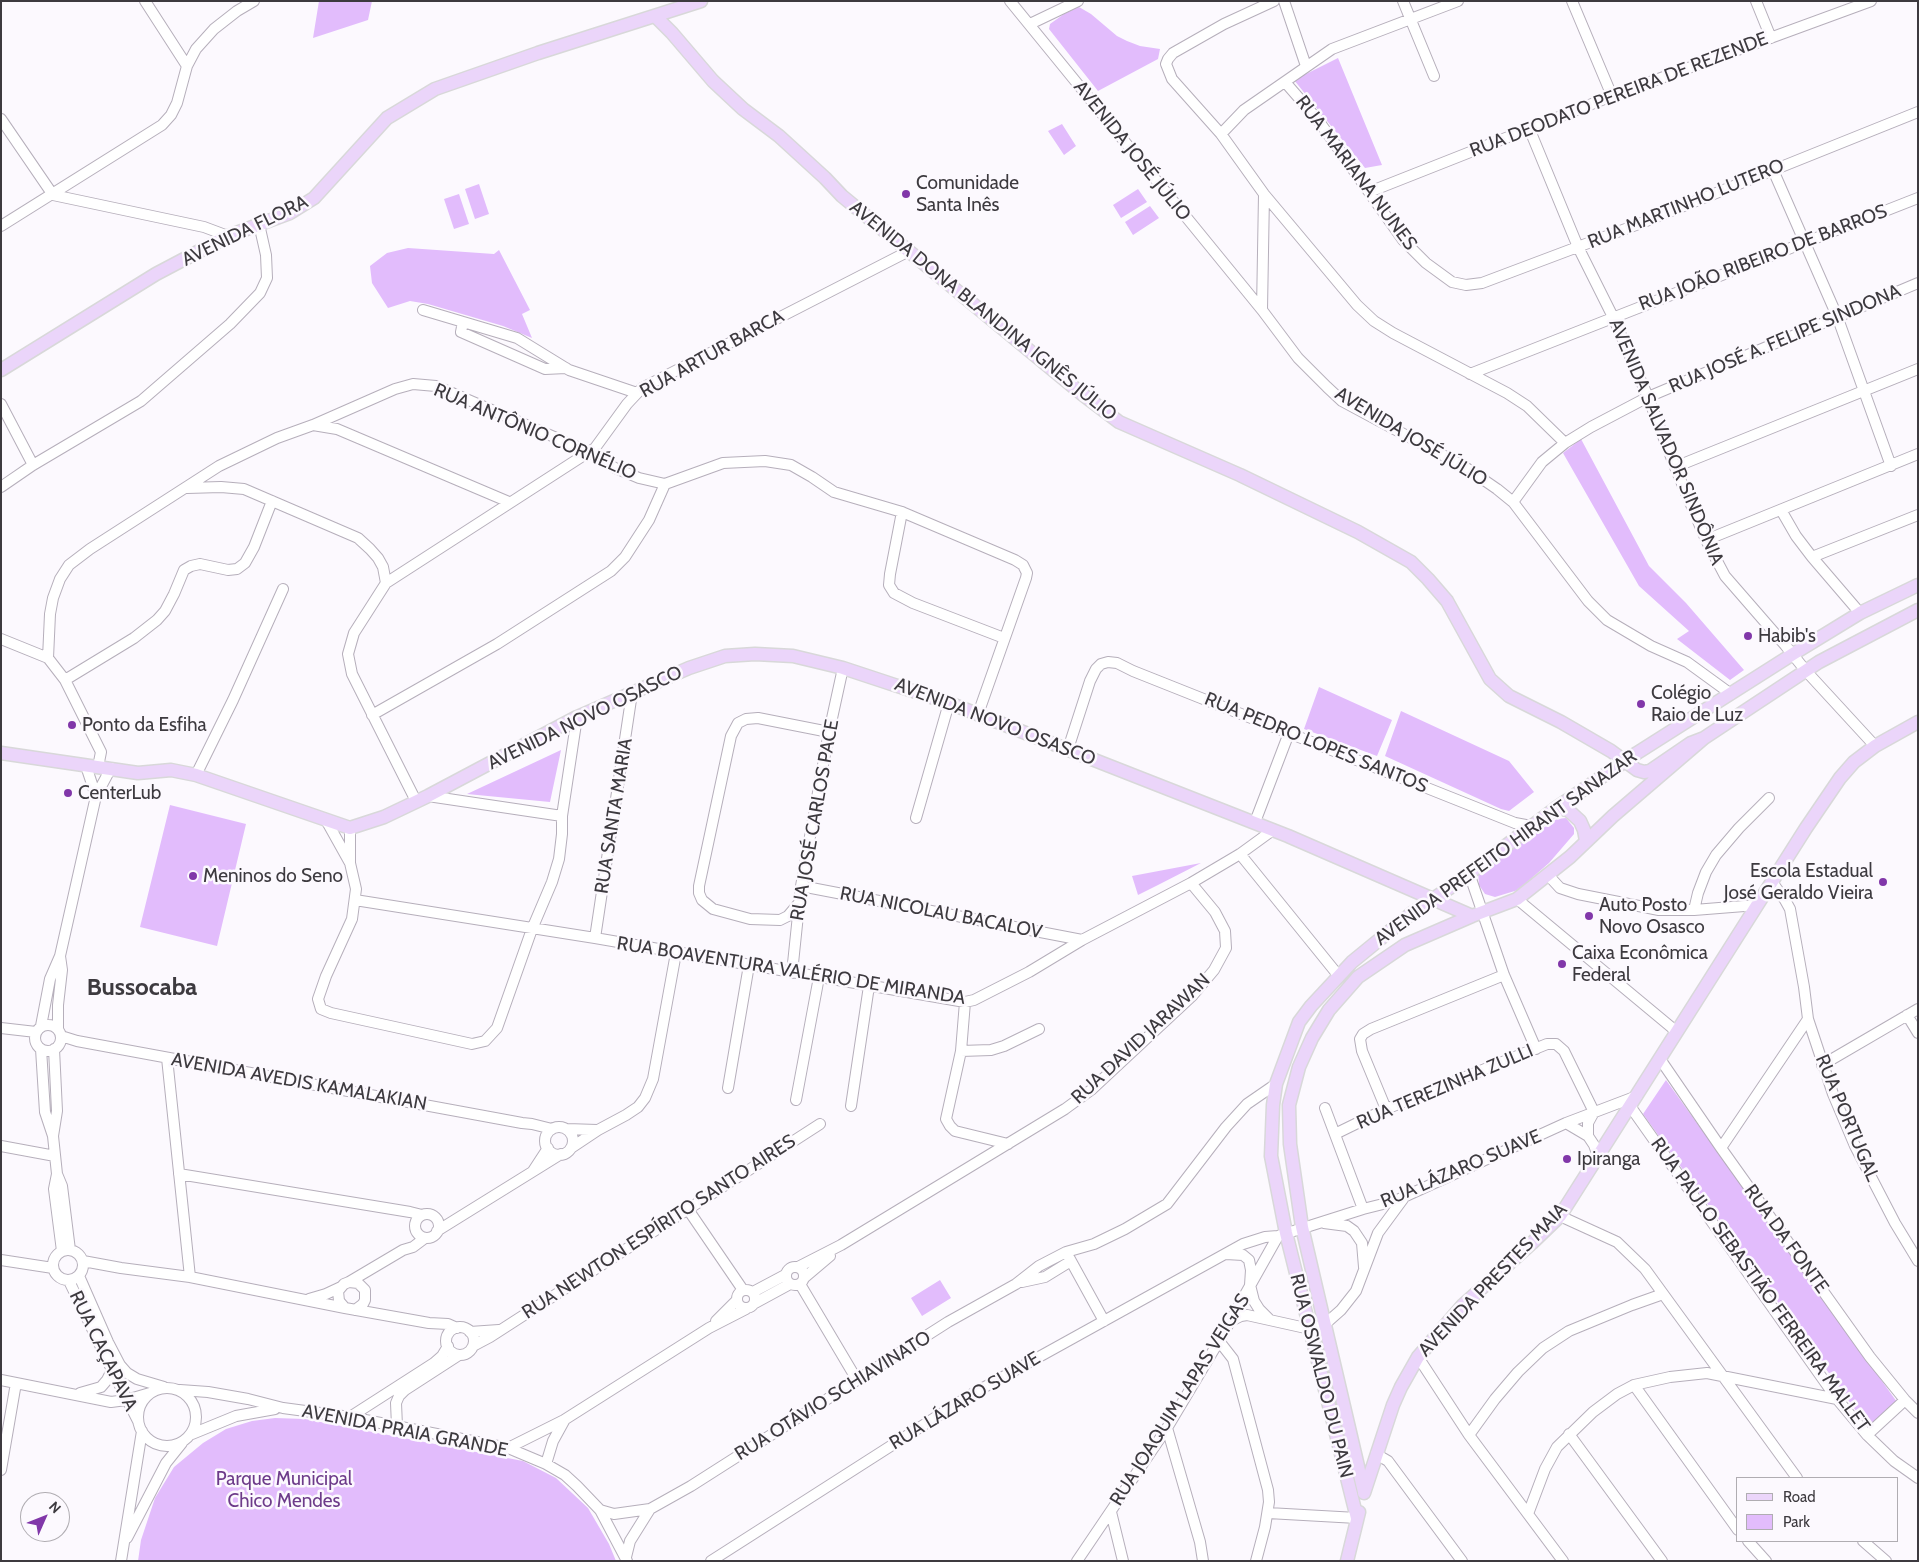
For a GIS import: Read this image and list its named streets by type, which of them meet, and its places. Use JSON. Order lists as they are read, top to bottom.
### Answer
{
  "streets": {
    "main road": [
      "AVENIDA FLORA",
      "AVENIDA DONA BLANDINA IGNÊS JÚLIO",
      "AVENIDA NOVO OSASCO",
      "AVENIDA PREFEITO HIRANT SANAZAR",
      "AVENIDA PRESTES MAIA",
      "RUA OSWALDO DU PAIN"
    ],
    "street": [
      "RUA DEODATO PEREIRA DE REZENDE",
      "AVENIDA JOSÉ JÚLIO",
      "RUA MARIANA NUNES",
      "RUA MARTINHO LUTERO",
      "RUA JOÃO RIBEIRO DE BARROS",
      "RUA JOSÉ A. FELIPE SINDONA",
      "RUA ARTUR BARCA",
      "RUA ANTÔNIO CORNÉLIO",
      "AVENIDA SALVADOR SINDÔNIA",
      "RUA PEDRO LOPES SANTOS",
      "RUA SANTA MARIA",
      "RUA JOSÉ CARLOS PACE",
      "RUA NICOLAU BACALOV",
      "RUA BOAVENTURA VALÉRIO DE MIRANDA",
      "RUA DAVID JARAWAN",
      "AVENIDA AVEDIS KAMALAKIAN",
      "RUA TEREZINHA ZULLI",
      "RUA PORTUGAL",
      "RUA LÁZARO SUAVE",
      "RUA NEWTON ESPÍRITO SANTO AIRES",
      "RUA DA FONTE",
      "RUA PAULO SEBASTIÃO FERREIRA MALLET",
      "RUA CAÇAPAVA",
      "RUA OTÁVIO SCHIAVINATO",
      "RUA JOAQUIM LAPAS VEIGAS",
      "AVENIDA PRAIA GRANDE"
    ]
  },
  "crossings": [
    ["RUA DEODATO PEREIRA DE REZENDE", "RUA MARIANA NUNES"],
    ["RUA DEODATO PEREIRA DE REZENDE", "AVENIDA SALVADOR SINDÔNIA"],
    ["AVENIDA JOSÉ JÚLIO", "RUA JOSÉ A. FELIPE SINDONA"],
    ["AVENIDA JOSÉ JÚLIO", "AVENIDA PREFEITO HIRANT SANAZAR"],
    ["RUA MARIANA NUNES", "RUA MARTINHO LUTERO"],
    ["RUA MARTINHO LUTERO", "AVENIDA SALVADOR SINDÔNIA"],
    ["AVENIDA FLORA", "AVENIDA DONA BLANDINA IGNÊS JÚLIO"],
    ["RUA JOÃO RIBEIRO DE BARROS", "AVENIDA SALVADOR SINDÔNIA"],
    ["AVENIDA DONA BLANDINA IGNÊS JÚLIO", "RUA ARTUR BARCA"],
    ["AVENIDA DONA BLANDINA IGNÊS JÚLIO", "AVENIDA PREFEITO HIRANT SANAZAR"],
    ["RUA JOSÉ A. FELIPE SINDONA", "AVENIDA SALVADOR SINDÔNIA"],
    ["RUA ARTUR BARCA", "RUA ANTÔNIO CORNÉLIO"],
    ["AVENIDA SALVADOR SINDÔNIA", "AVENIDA PREFEITO HIRANT SANAZAR"],
    ["AVENIDA SALVADOR SINDÔNIA", "AVENIDA PRESTES MAIA"],
    ["AVENIDA NOVO OSASCO", "RUA PEDRO LOPES SANTOS"],
    ["AVENIDA NOVO OSASCO", "RUA SANTA MARIA"],
    ["AVENIDA NOVO OSASCO", "RUA JOSÉ CARLOS PACE"],
    ["AVENIDA NOVO OSASCO", "AVENIDA PREFEITO HIRANT SANAZAR"],
    ["AVENIDA NOVO OSASCO", "RUA BOAVENTURA VALÉRIO DE MIRANDA"],
    ["RUA PEDRO LOPES SANTOS", "AVENIDA PREFEITO HIRANT SANAZAR"],
    ["RUA SANTA MARIA", "RUA BOAVENTURA VALÉRIO DE MIRANDA"],
    ["RUA JOSÉ CARLOS PACE", "RUA NICOLAU BACALOV"],
    ["RUA JOSÉ CARLOS PACE", "RUA BOAVENTURA VALÉRIO DE MIRANDA"],
    ["AVENIDA PREFEITO HIRANT SANAZAR", "RUA LÁZARO SUAVE"],
    ["AVENIDA PREFEITO HIRANT SANAZAR", "RUA OSWALDO DU PAIN"],
    ["AVENIDA PREFEITO HIRANT SANAZAR", "RUA OTÁVIO SCHIAVINATO"],
    ["AVENIDA PREFEITO HIRANT SANAZAR", "RUA JOAQUIM LAPAS VEIGAS"],
    ["RUA NICOLAU BACALOV", "RUA BOAVENTURA VALÉRIO DE MIRANDA"],
    ["RUA BOAVENTURA VALÉRIO DE MIRANDA", "RUA DAVID JARAWAN"],
    ["RUA TEREZINHA ZULLI", "RUA LÁZARO SUAVE"],
    ["RUA PORTUGAL", "AVENIDA PRESTES MAIA"],
    ["RUA LÁZARO SUAVE", "AVENIDA PRESTES MAIA"],
    ["RUA LÁZARO SUAVE", "RUA PAULO SEBASTIÃO FERREIRA MALLET"],
    ["RUA LÁZARO SUAVE", "RUA OSWALDO DU PAIN"],
    ["RUA LÁZARO SUAVE", "RUA JOAQUIM LAPAS VEIGAS"],
    ["RUA DA FONTE", "AVENIDA PRESTES MAIA"],
    ["AVENIDA PRESTES MAIA", "RUA PAULO SEBASTIÃO FERREIRA MALLET"],
    ["AVENIDA PRESTES MAIA", "RUA OSWALDO DU PAIN"],
    ["RUA CAÇAPAVA", "AVENIDA PRAIA GRANDE"],
    ["RUA OSWALDO DU PAIN", "RUA JOAQUIM LAPAS VEIGAS"],
    ["RUA OTÁVIO SCHIAVINATO", "AVENIDA PRAIA GRANDE"]
  ],
  "districts": ["Bussocaba"],
  "parks": ["Parque Municipal Chico Mendes"],
  "places": [
    "Comunidade Santa Inês",
    "Habib's",
    "Colégio Raio de Luz",
    "Ponto da Esfiha",
    "CenterLub",
    "Meninos do Seno",
    "Escola Estadual José Geraldo Vieira",
    "Auto Posto Novo Osasco",
    "Caixa Econômica Federal",
    "Ipiranga"
  ],
  "legend": ["Road", "Park"],
  "north": "top right"
}
